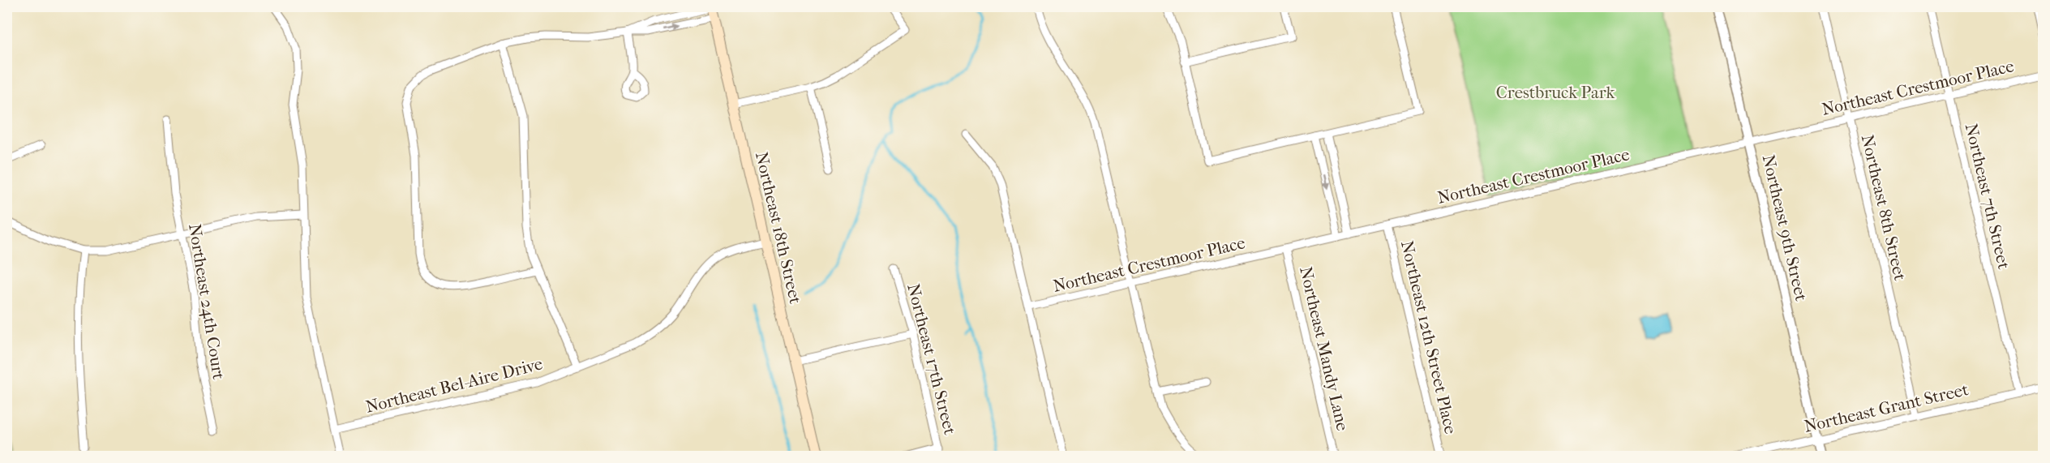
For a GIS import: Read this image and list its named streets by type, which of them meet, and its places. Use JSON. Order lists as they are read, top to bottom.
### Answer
{
  "streets": {
    "main road": ["Northeast 18th Street"],
    "street": [
      "Northeast Crestmoor Place",
      "Northeast 7th Street",
      "Northeast 8th Street",
      "Northeast 9th Street",
      "Northeast 24th Court",
      "Northeast 12th Street Place",
      "Northeast Mandy Lane",
      "Northeast 17th Street",
      "Northeast Bel-Aire Drive",
      "Northeast Grant Street"
    ]
  },
  "crossings": [
    ["Northeast Crestmoor Place", "Northeast 7th Street"],
    ["Northeast Crestmoor Place", "Northeast 8th Street"],
    ["Northeast Crestmoor Place", "Northeast 9th Street"],
    ["Northeast Crestmoor Place", "Northeast 12th Street Place"],
    ["Northeast Crestmoor Place", "Northeast Mandy Lane"],
    ["Northeast 7th Street", "Northeast Grant Street"],
    ["Northeast 8th Street", "Northeast Grant Street"],
    ["Northeast 18th Street", "Northeast Bel-Aire Drive"],
    ["Northeast 9th Street", "Northeast Grant Street"]
  ],
  "parks": ["Crestbruck Park"]
}
